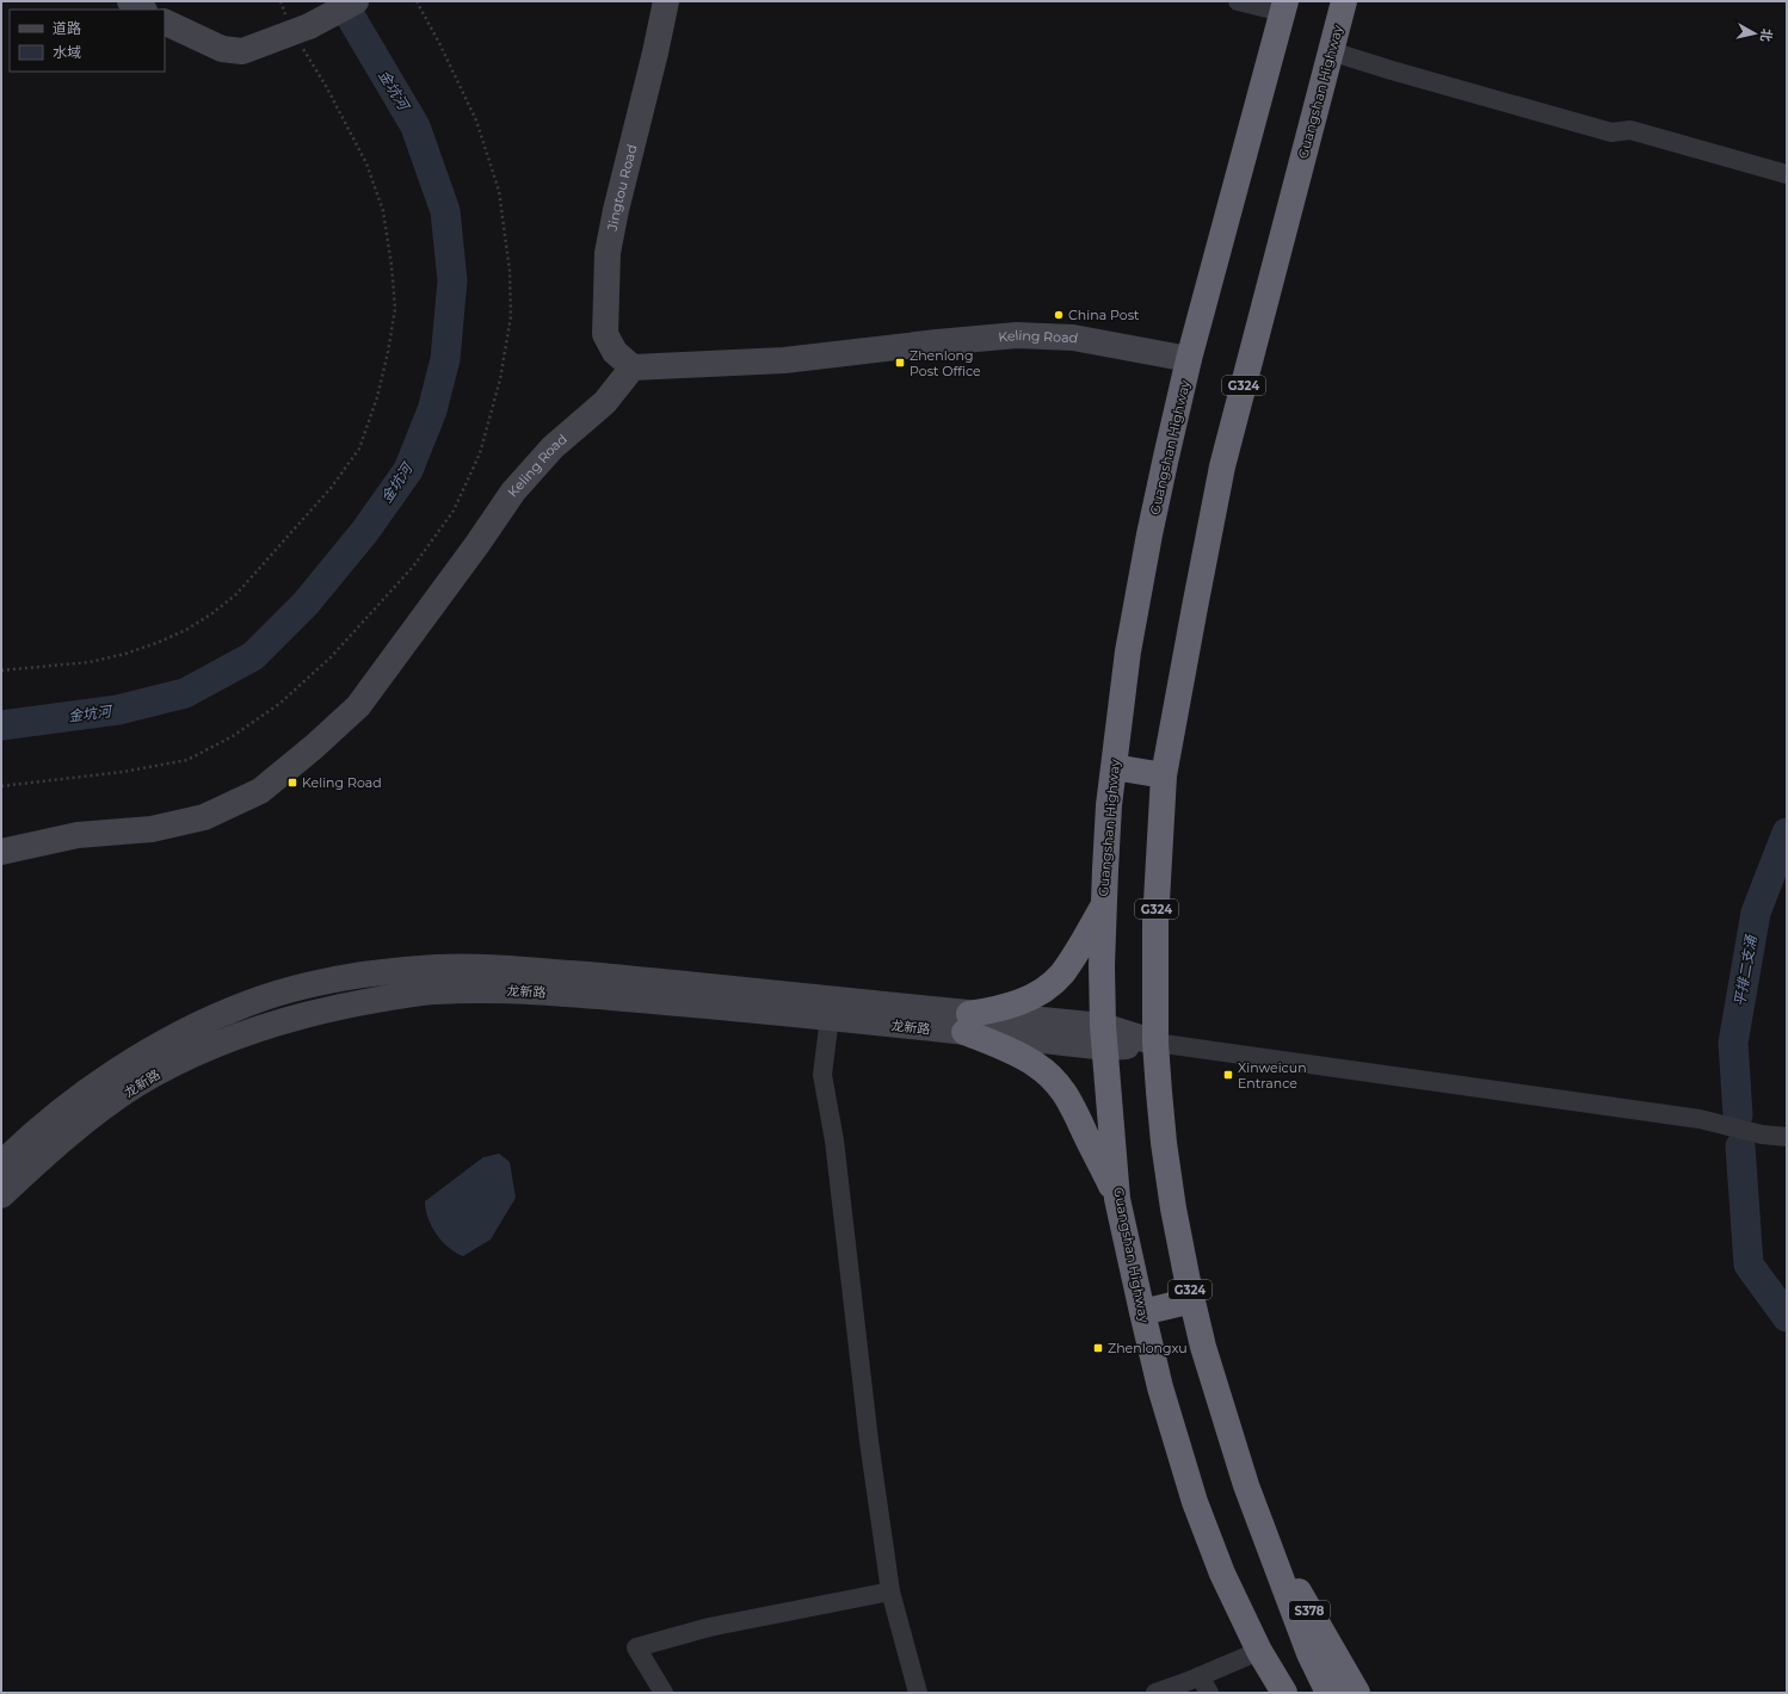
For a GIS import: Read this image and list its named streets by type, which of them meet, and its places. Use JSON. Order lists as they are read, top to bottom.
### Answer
{
  "streets": {
    "highway": ["Guangshan Highway", "G324", "S378"],
    "street": ["Jingtou Road", "Keling Road", "龙新路"]
  },
  "crossings": [
    ["Guangshan Highway", "Keling Road"],
    ["Guangshan Highway", "G324"],
    ["Guangshan Highway", "龙新路"],
    ["Guangshan Highway", "S378"],
    ["Jingtou Road", "Keling Road"],
    ["G324", "S378"]
  ],
  "water": ["金坑河", "平排二支涌"],
  "places": {
    "other": ["China Post"],
    "transit": [
      "Zhenlong Post Office",
      "Keling Road",
      "Xinweicun Entrance",
      "Zhenlongxu"
    ]
  },
  "legend": ["道路", "水域"],
  "north": "right"
}
